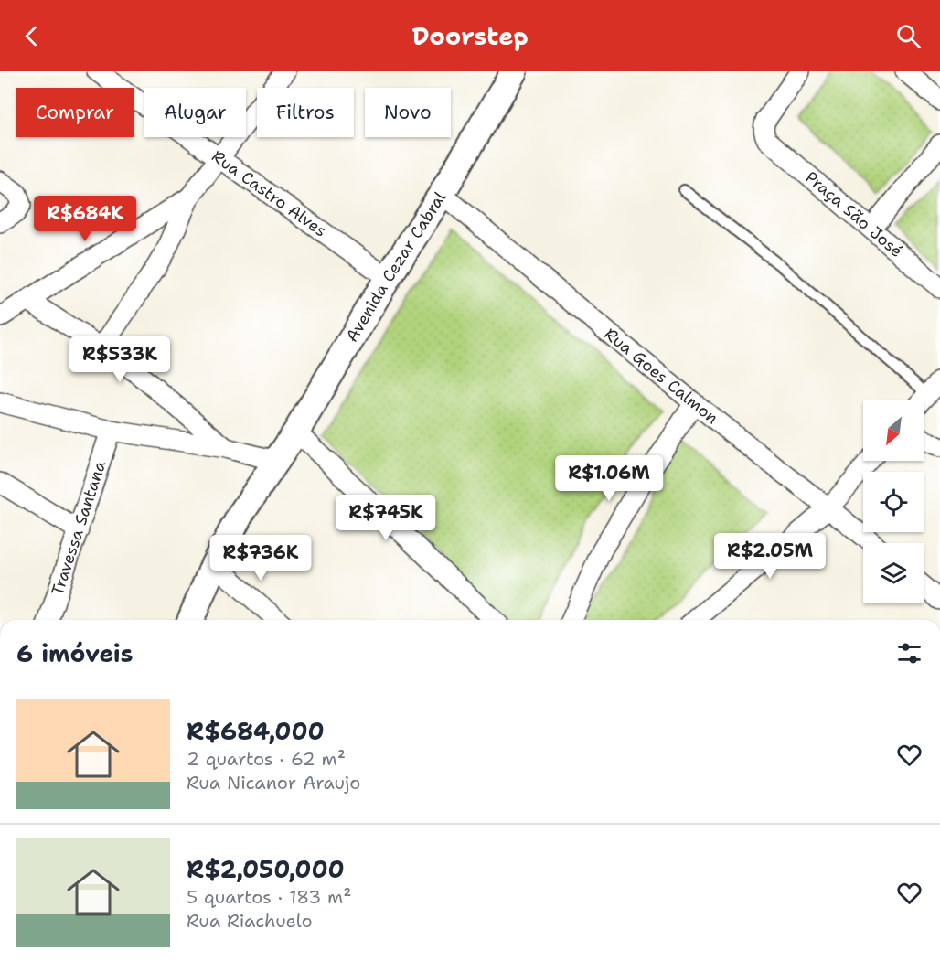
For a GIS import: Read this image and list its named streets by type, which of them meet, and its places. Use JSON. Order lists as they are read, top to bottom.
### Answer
{
  "streets": {
    "main road": ["Avenida Cezar Cabral"],
    "street": [
      "Rua Castro Alves",
      "Praça São José",
      "Rua Goes Calmon",
      "Travessa Santana"
    ]
  },
  "crossings": [
    ["Rua Castro Alves", "Avenida Cezar Cabral"],
    ["Avenida Cezar Cabral", "Rua Goes Calmon"]
  ],
  "north": "bottom left",
  "page": {
    "header": "Doorstep",
    "chip": [
      "Comprar",
      "Alugar",
      "Filtros",
      "Novo"
    ],
    "price": [
      "R$684K",
      "R$533K",
      "R$1.06M",
      "R$745K",
      "R$2.05M",
      "R$736K"
    ],
    "heading": "6 imóveis",
    "list": [
      {
        "name": "R$684,000",
        "note": "2 quartos · 62 m² · Rua Nicanor Araujo"
      },
      {
        "name": "R$2,050,000",
        "note": "5 quartos · 183 m² · Rua Riachuelo"
      }
    ]
  }
}
